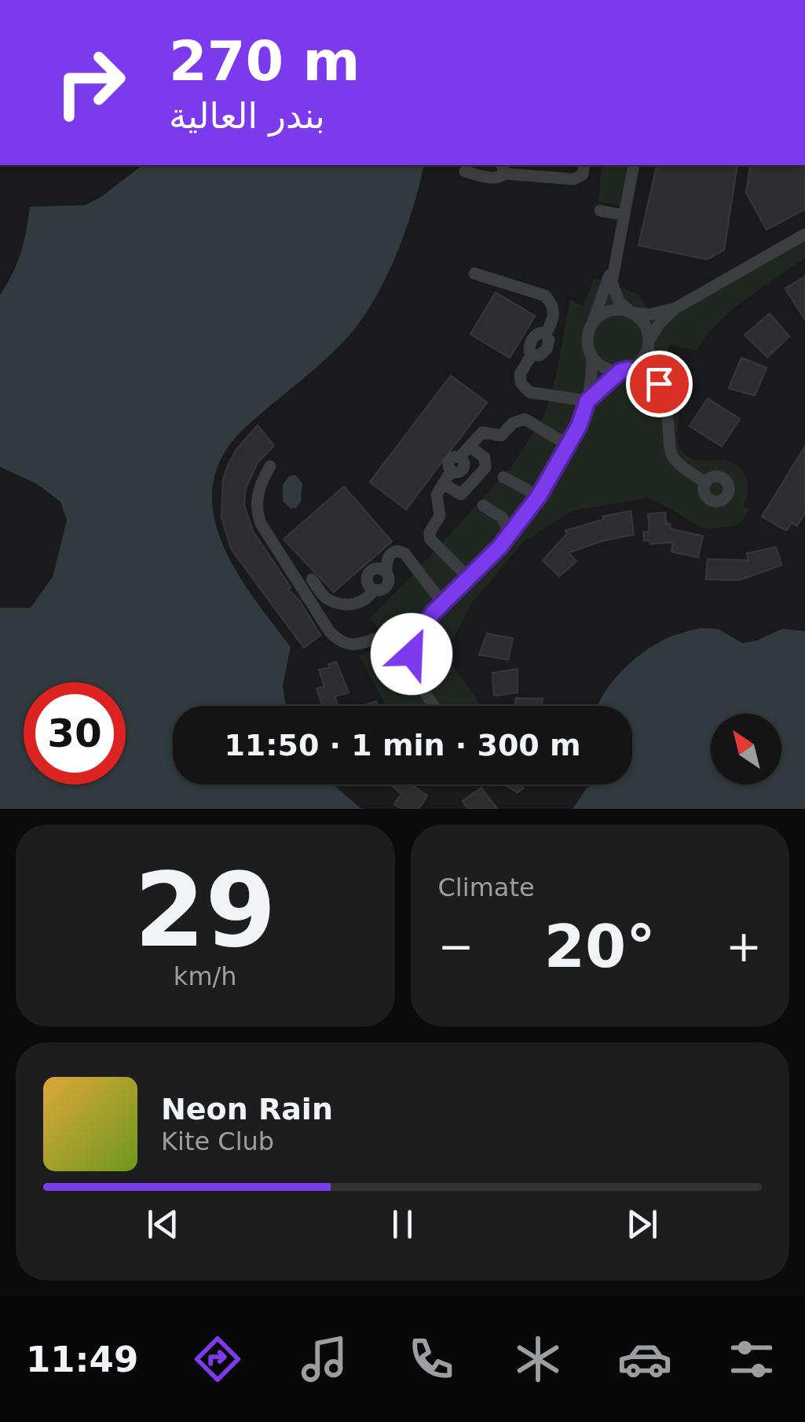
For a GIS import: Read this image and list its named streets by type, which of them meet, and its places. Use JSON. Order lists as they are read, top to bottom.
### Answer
{
  "north": "top left",
  "page": {
    "turn": ["270 m", "بندر العالية"],
    "limit": "30",
    "trip": "11:50 · 1 min · 300 m",
    "tile": [
      ["29", "km/h"],
      "Climate"
    ],
    "heat": ["−", "20°", "+"],
    "song": ["Neon Rain", "Kite Club"],
    "tabs": "11:49"
  }
}
